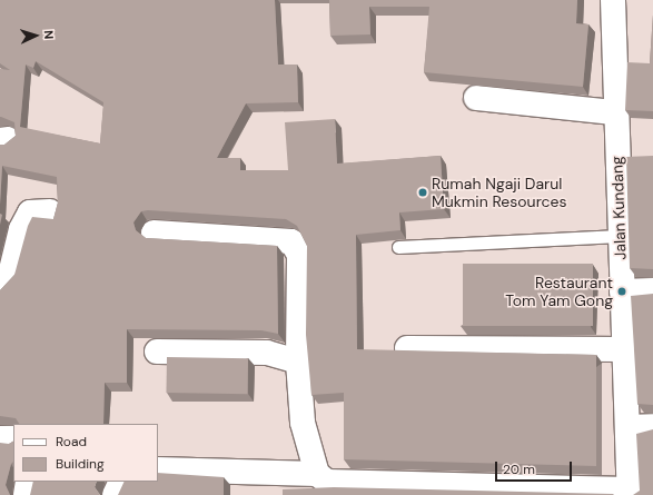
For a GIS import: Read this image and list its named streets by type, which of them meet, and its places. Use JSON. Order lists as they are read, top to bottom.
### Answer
{
  "streets": {
    "street": ["Jalan Kundang"]
  },
  "places": ["Rumah Ngaji Darul Mukmin Resources", "Restaurant Tom Yam Gong"],
  "legend": ["Road", "Building"],
  "scale_bar": "20 m",
  "north": "right"
}
